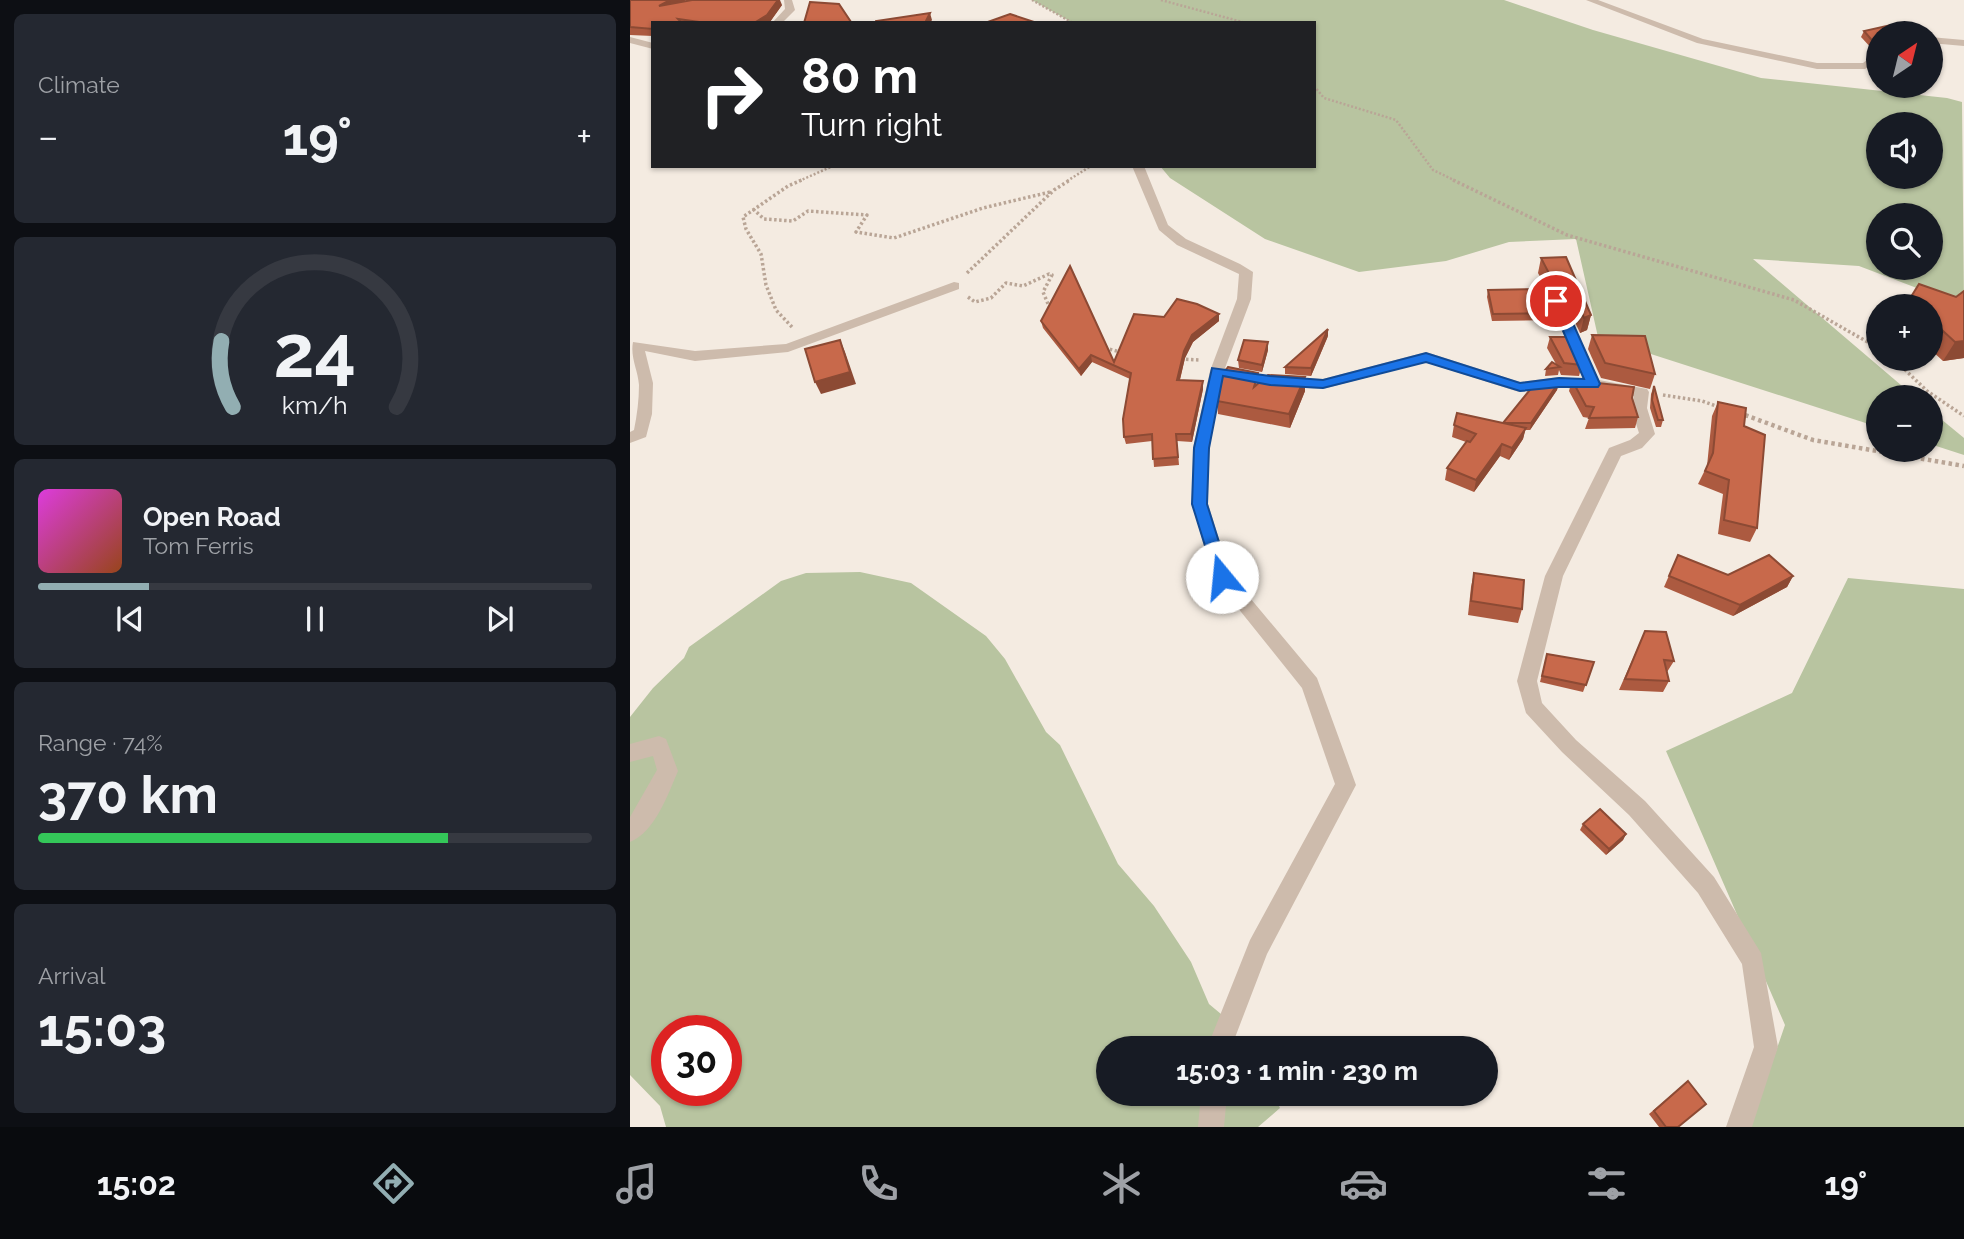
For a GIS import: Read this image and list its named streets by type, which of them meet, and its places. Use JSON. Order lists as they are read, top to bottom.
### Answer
{
  "north": "top right",
  "page": {
    "tile": [
      "Climate",
      ["Range · 74%", "370 km"],
      ["Arrival", "15:03"]
    ],
    "map_buttons": ["+", "−"],
    "turn": ["80 m", "Turn right"],
    "heat": ["−", "19°", "+"],
    "song": ["Open Road", "Tom Ferris"],
    "limit": "30",
    "trip": "15:03 · 1 min · 230 m",
    "tabs": ["15:02", "19°"],
    "gauge": ["24", "km/h"]
  }
}
